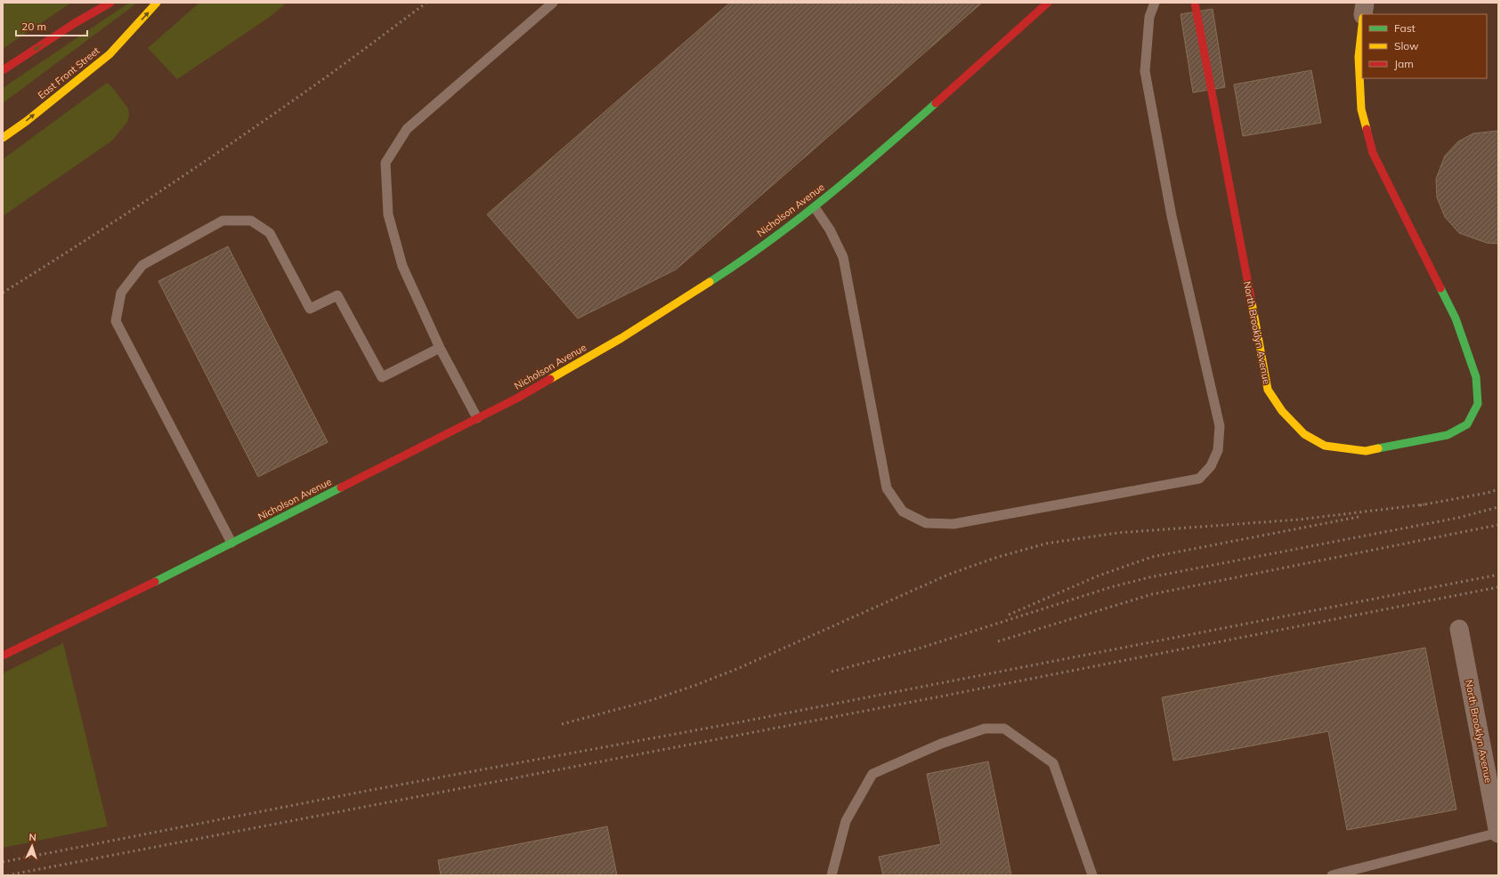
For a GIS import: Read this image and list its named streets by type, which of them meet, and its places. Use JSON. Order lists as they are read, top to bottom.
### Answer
{
  "streets": {
    "street": ["East Front Street", "Nicholson Avenue", "North Brooklyn Avenue"]
  },
  "legend": ["Fast", "Slow", "Jam"],
  "scale_bar": "20 m",
  "north": "top"
}
